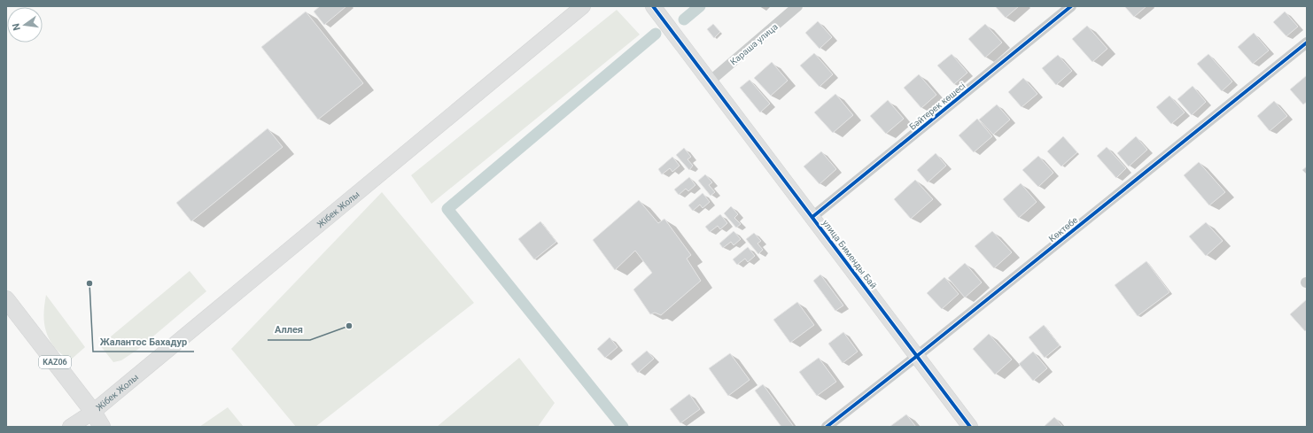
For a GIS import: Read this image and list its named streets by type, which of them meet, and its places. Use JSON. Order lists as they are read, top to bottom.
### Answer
{
  "streets": {
    "main road": ["Жібек Жолы", "улица Бименды Бай", "KAZ06"],
    "street": ["Караша улица", "Бәйтерек көшесі", "Көктөбе"]
  },
  "crossings": [
    ["Караша улица", "улица Бименды Бай"],
    ["Бәйтерек көшесі", "улица Бименды Бай"],
    ["Жібек Жолы", "KAZ06"],
    ["Көктөбе", "улица Бименды Бай"]
  ],
  "places": ["Жалантос Бахадур", "Аллея"],
  "north": "left"
}
